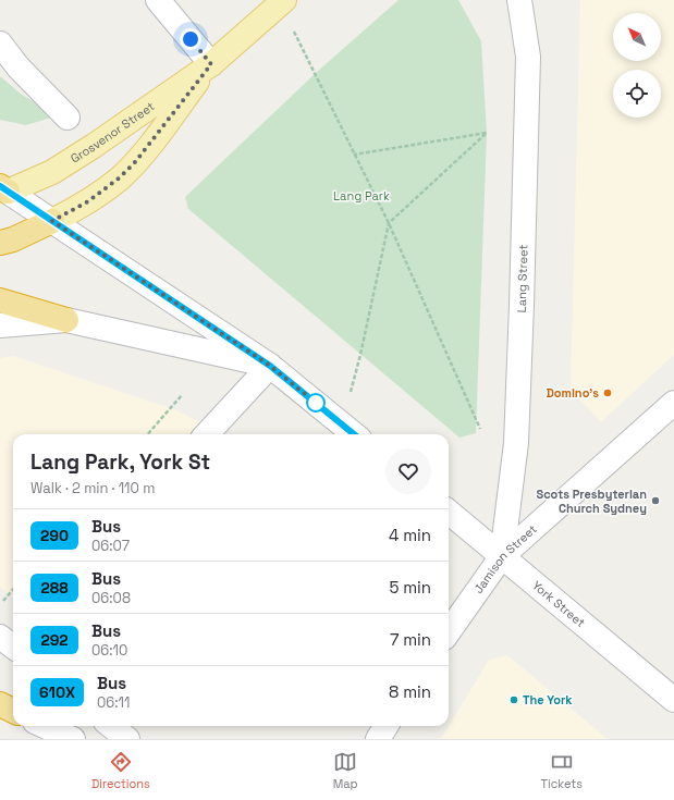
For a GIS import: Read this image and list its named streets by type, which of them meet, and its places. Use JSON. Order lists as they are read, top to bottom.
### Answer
{
  "streets": {
    "main road": ["Grosvenor Street"],
    "street": ["Lang Street", "Jamison Street", "York Street"]
  },
  "crossings": [
    ["Lang Street", "Jamison Street"],
    ["Lang Street", "York Street"],
    ["Jamison Street", "York Street"]
  ],
  "parks": ["Lang Park"],
  "places": ["Domino's", "Scots Presbyterian Church Sydney", "The York"],
  "lines": ["bus line 290"],
  "north": "top left",
  "page": {
    "heading": ["Lang Park, York St", "Walk · 2 min · 110 m"],
    "list": [
      {
        "mark": "290",
        "name": "Bus",
        "note": "06:07",
        "value": "4 min"
      },
      {
        "mark": "288",
        "name": "Bus",
        "note": "06:08",
        "value": "5 min"
      },
      {
        "mark": "292",
        "name": "Bus",
        "note": "06:10",
        "value": "7 min"
      },
      {
        "mark": "610X",
        "name": "Bus",
        "note": "06:11",
        "value": "8 min"
      }
    ],
    "tabs": ["Directions", "Map", "Tickets"]
  }
}
